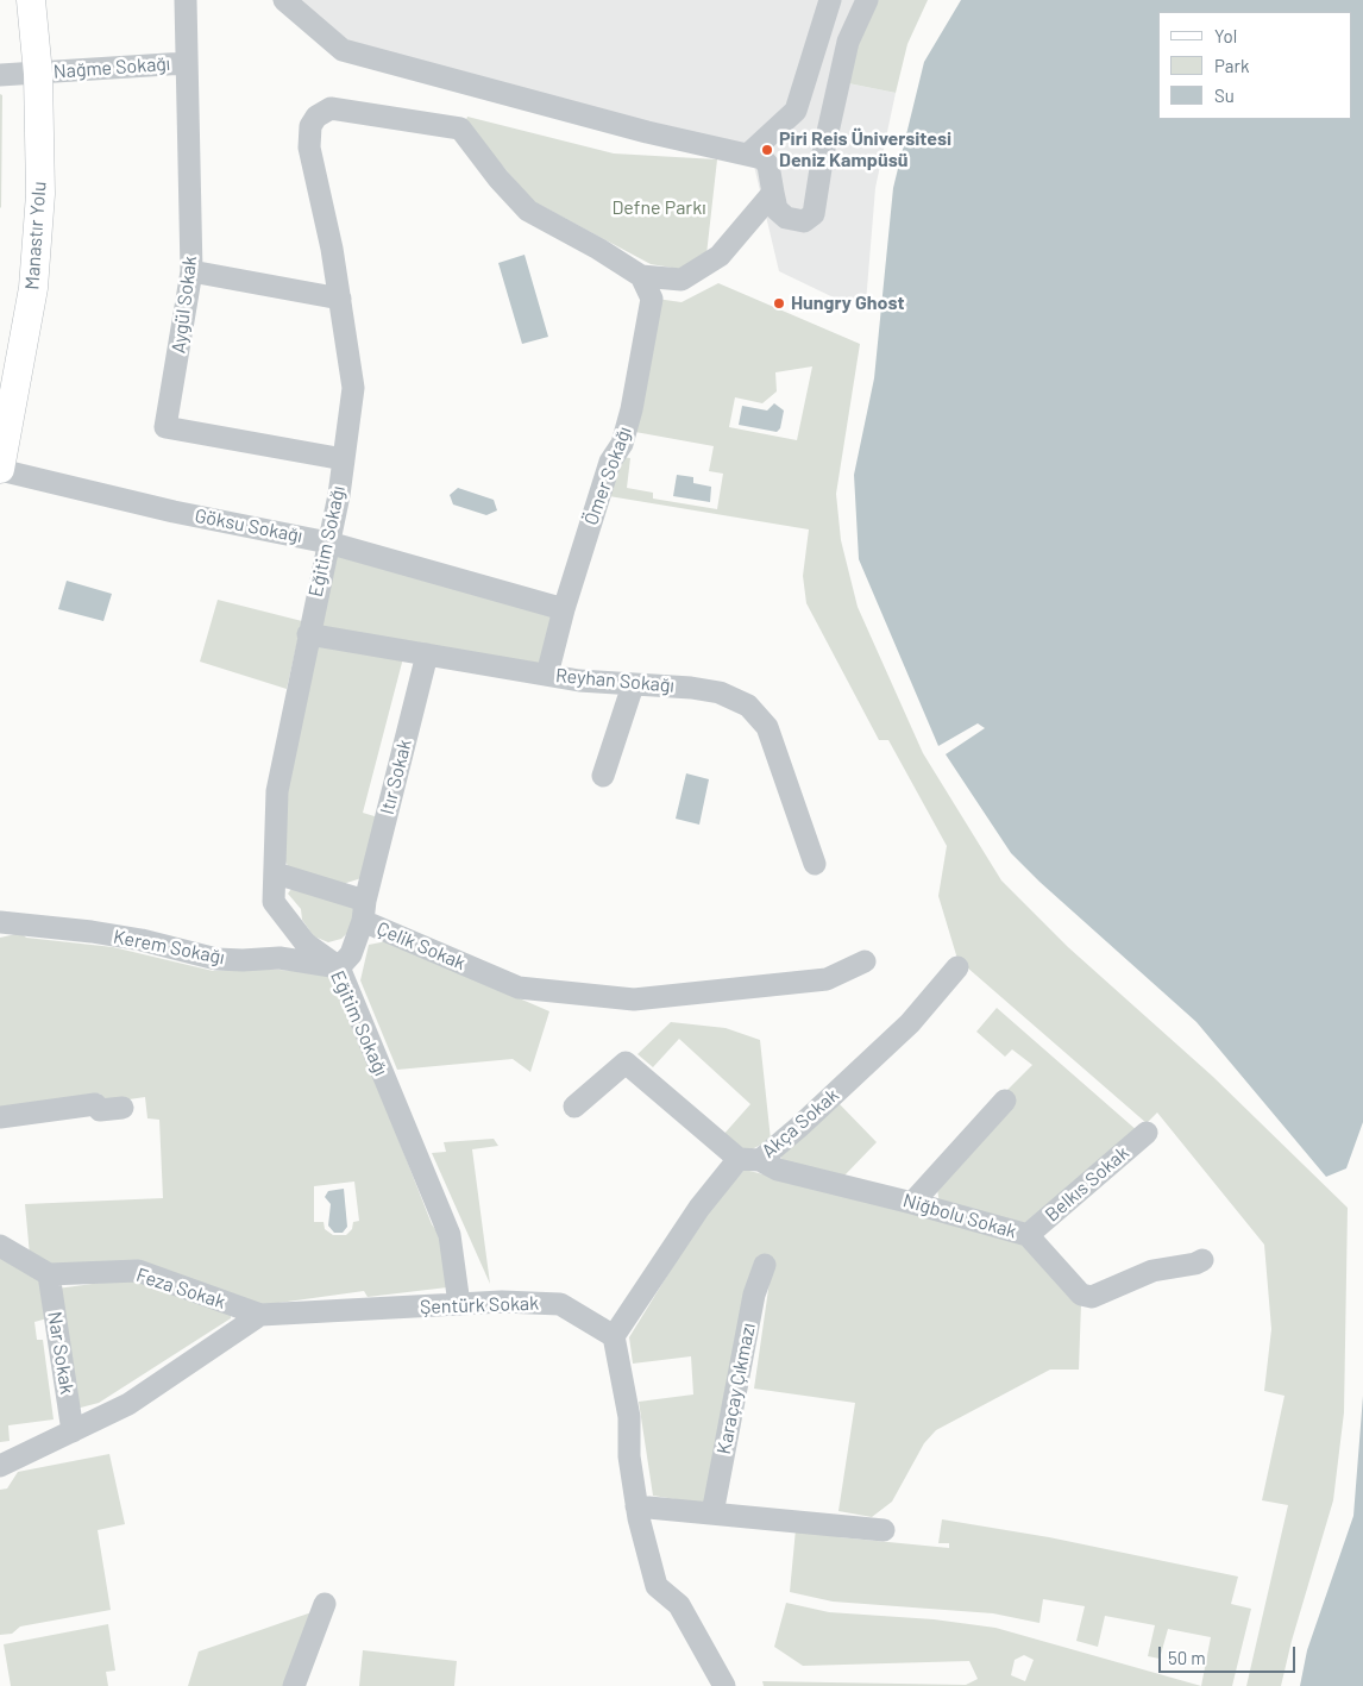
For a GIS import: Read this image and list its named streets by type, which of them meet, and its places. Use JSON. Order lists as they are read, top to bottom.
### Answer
{
  "streets": {
    "main road": ["Manastır Yolu"],
    "street": [
      "Nağme Sokağı",
      "Aygül Sokak",
      "Ömer Sokağı",
      "Göksu Sokağı",
      "Eğitim Sokağı",
      "Reyhan Sokağı",
      "Itır Sokak",
      "Çelik Sokak",
      "Kerem Sokağı",
      "Akça Sokak",
      "Belkıs Sokak",
      "Niğbolu Sokak",
      "Feza Sokak",
      "Şentürk Sokak",
      "Nar Sokak",
      "Karaçay Çıkmazı"
    ]
  },
  "crossings": [
    ["Nağme Sokağı", "Manastır Yolu"],
    ["Nağme Sokağı", "Aygül Sokak"],
    ["Manastır Yolu", "Göksu Sokağı"],
    ["Aygül Sokak", "Eğitim Sokağı"],
    ["Ömer Sokağı", "Göksu Sokağı"],
    ["Ömer Sokağı", "Eğitim Sokağı"],
    ["Ömer Sokağı", "Reyhan Sokağı"],
    ["Göksu Sokağı", "Eğitim Sokağı"],
    ["Eğitim Sokağı", "Reyhan Sokağı"],
    ["Eğitim Sokağı", "Itır Sokak"],
    ["Eğitim Sokağı", "Çelik Sokak"],
    ["Eğitim Sokağı", "Kerem Sokağı"],
    ["Eğitim Sokağı", "Şentürk Sokak"],
    ["Reyhan Sokağı", "Itır Sokak"],
    ["Itır Sokak", "Çelik Sokak"],
    ["Itır Sokak", "Kerem Sokağı"],
    ["Akça Sokak", "Niğbolu Sokak"],
    ["Akça Sokak", "Şentürk Sokak"],
    ["Belkıs Sokak", "Niğbolu Sokak"],
    ["Feza Sokak", "Şentürk Sokak"],
    ["Feza Sokak", "Nar Sokak"]
  ],
  "parks": ["Defne Parkı"],
  "places": ["Piri Reis Üniversitesi Deniz Kampüsü", "Hungry Ghost"],
  "legend": ["Yol", "Park", "Su"],
  "scale_bar": "50 m"
}
